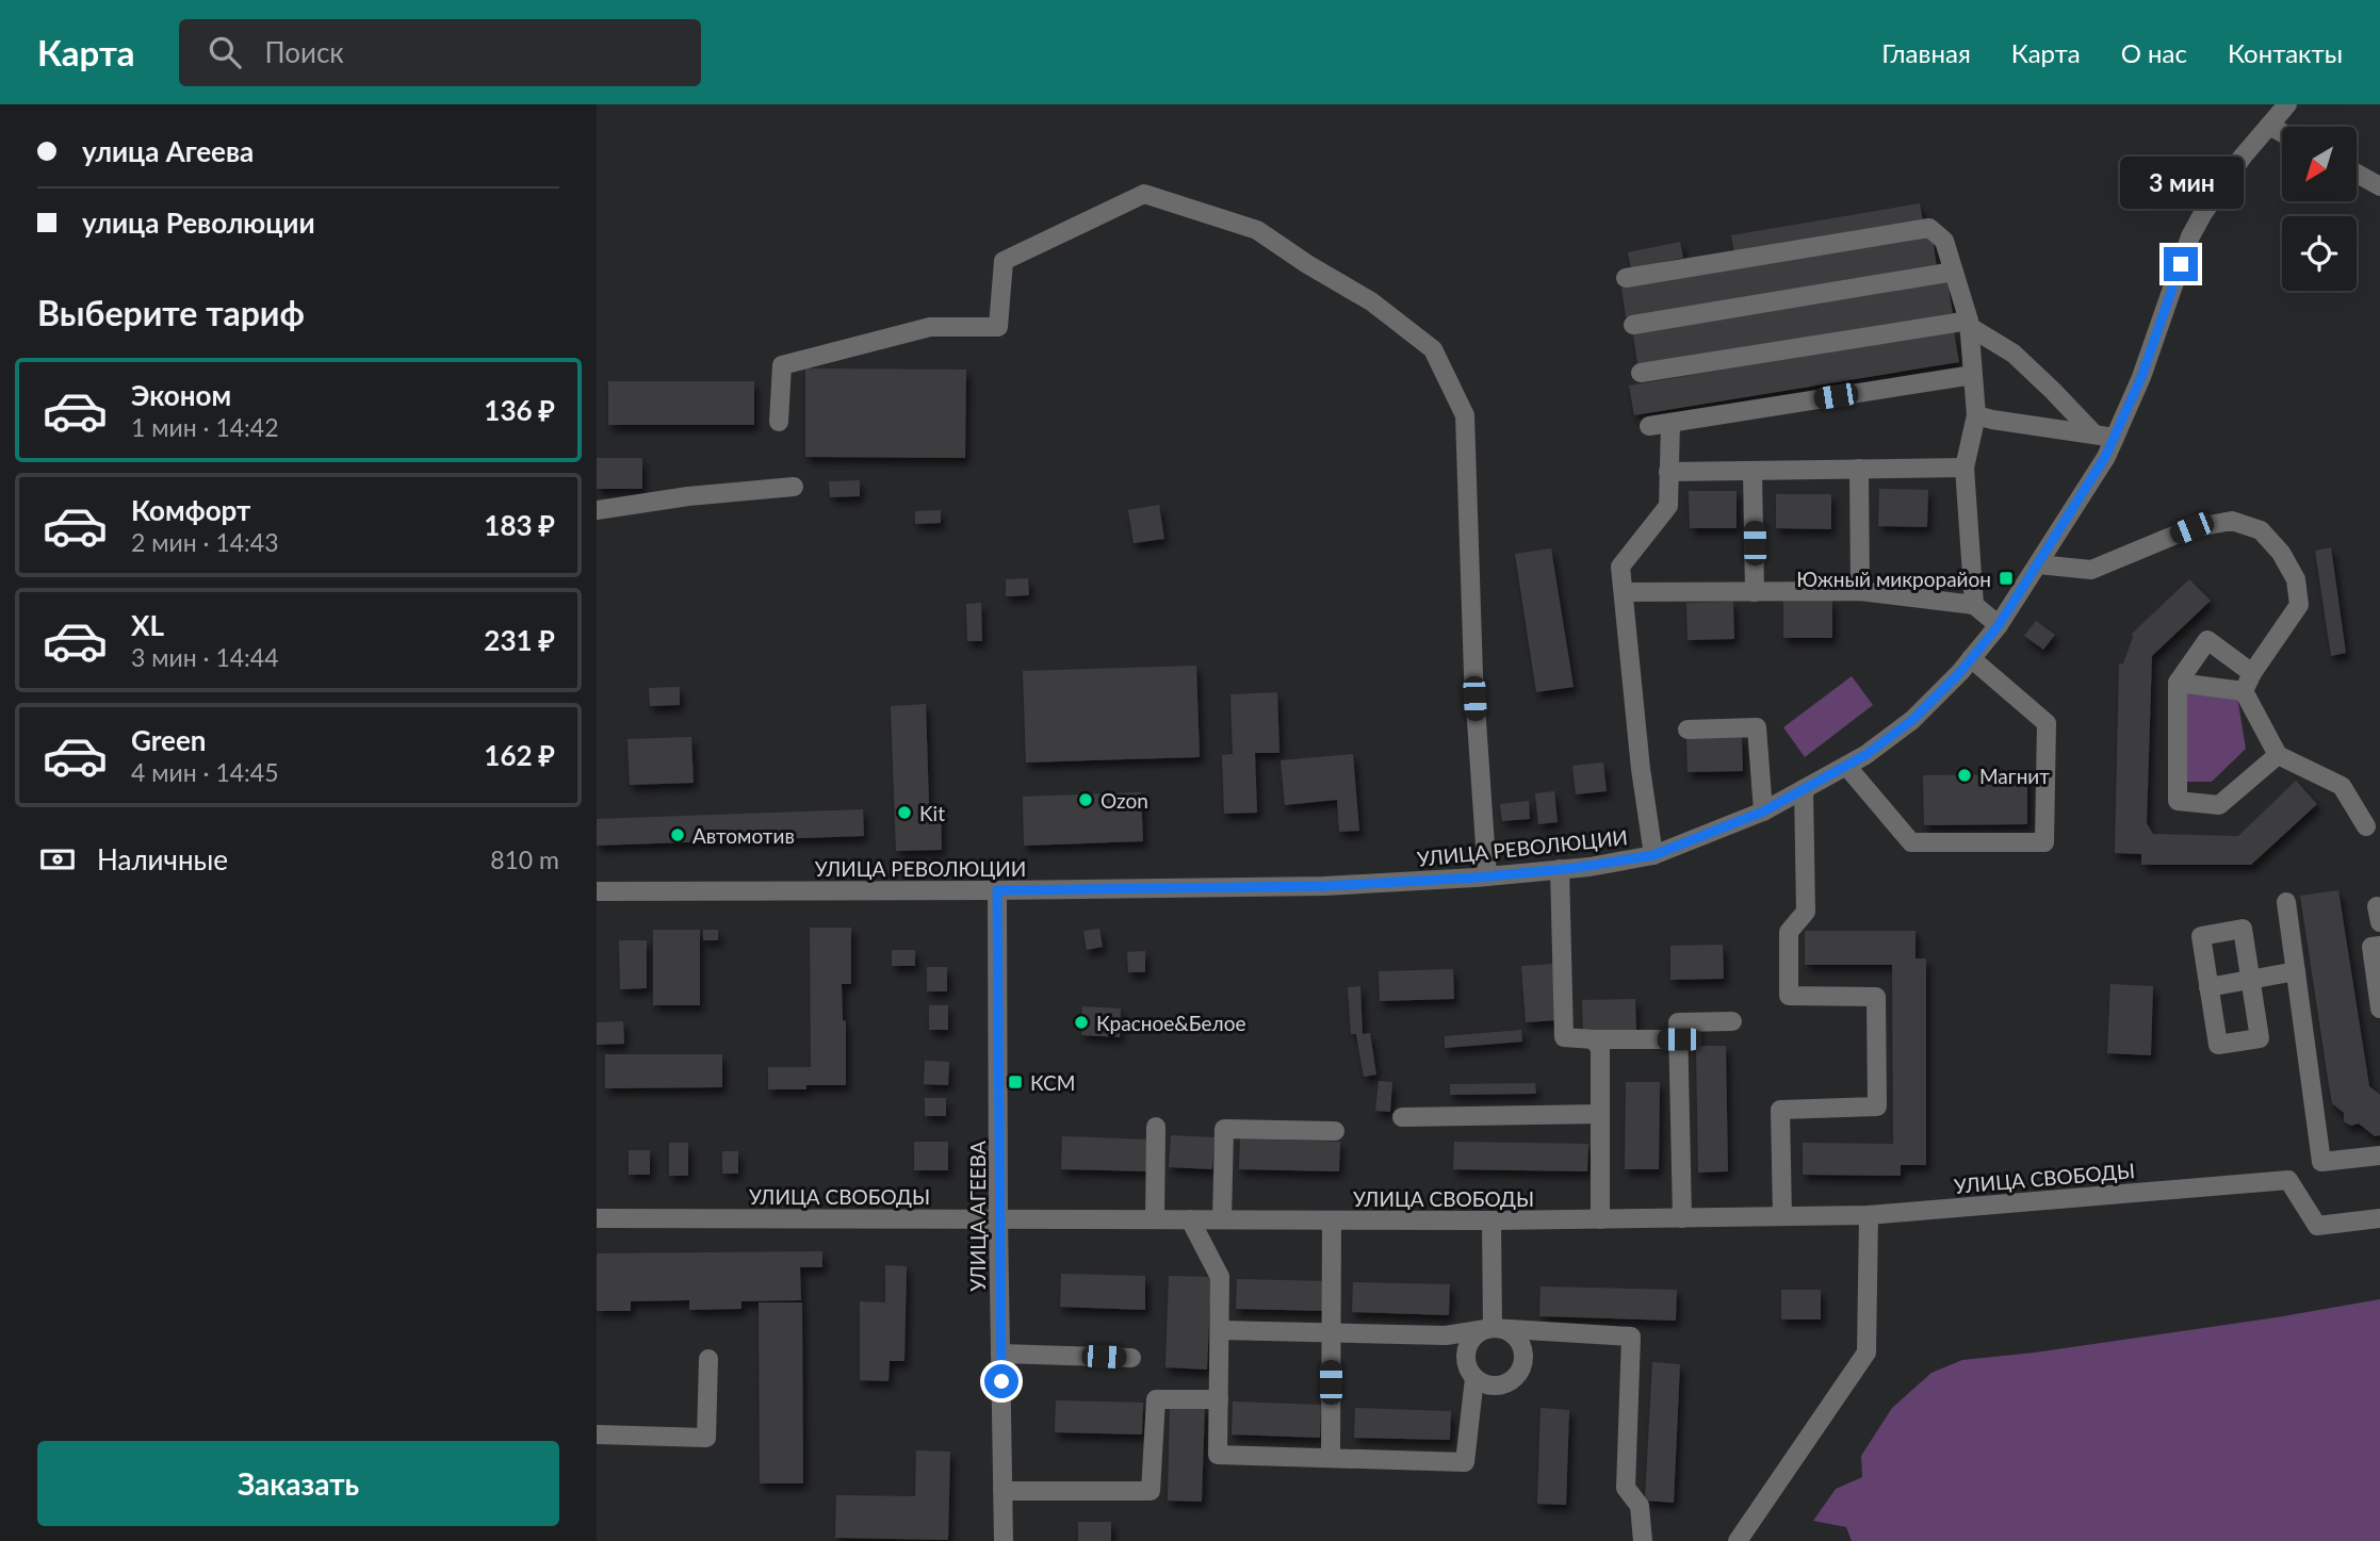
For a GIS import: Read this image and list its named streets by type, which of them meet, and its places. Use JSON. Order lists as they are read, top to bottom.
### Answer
{
  "streets": {
    "street": ["УЛИЦА РЕВОЛЮЦИИ", "УЛИЦА СВОБОДЫ", "УЛИЦА АГЕЕВА"]
  },
  "crossings": [
    ["УЛИЦА РЕВОЛЮЦИИ", "УЛИЦА АГЕЕВА"],
    ["УЛИЦА СВОБОДЫ", "УЛИЦА АГЕЕВА"]
  ],
  "places": {
    "transit": ["Южный микрорайон", "КСМ"],
    "other": [
      "Магнит",
      "Ozon",
      "Kit",
      "Автомотив",
      "Красное&Белое"
    ]
  },
  "north": "bottom left",
  "page": {
    "header": "Карта",
    "search": "Поиск",
    "nav": [
      "Главная",
      "Карта",
      "О нас",
      "Контакты"
    ],
    "banner": ["улица Агеева", "улица Революции"],
    "bubble": "3 мин",
    "heading": "Выберите тариф",
    "list": [
      {
        "name": "Эконом",
        "note": "1 мин · 14:42",
        "value": "136 ₽"
      },
      {
        "name": "Комфорт",
        "note": "2 мин · 14:43",
        "value": "183 ₽"
      },
      {
        "name": "XL",
        "note": "3 мин · 14:44",
        "value": "231 ₽"
      },
      {
        "name": "Green",
        "note": "4 мин · 14:45",
        "value": "162 ₽"
      }
    ],
    "pay": ["Наличные", "810 m"],
    "buttons": "Заказать"
  }
}
